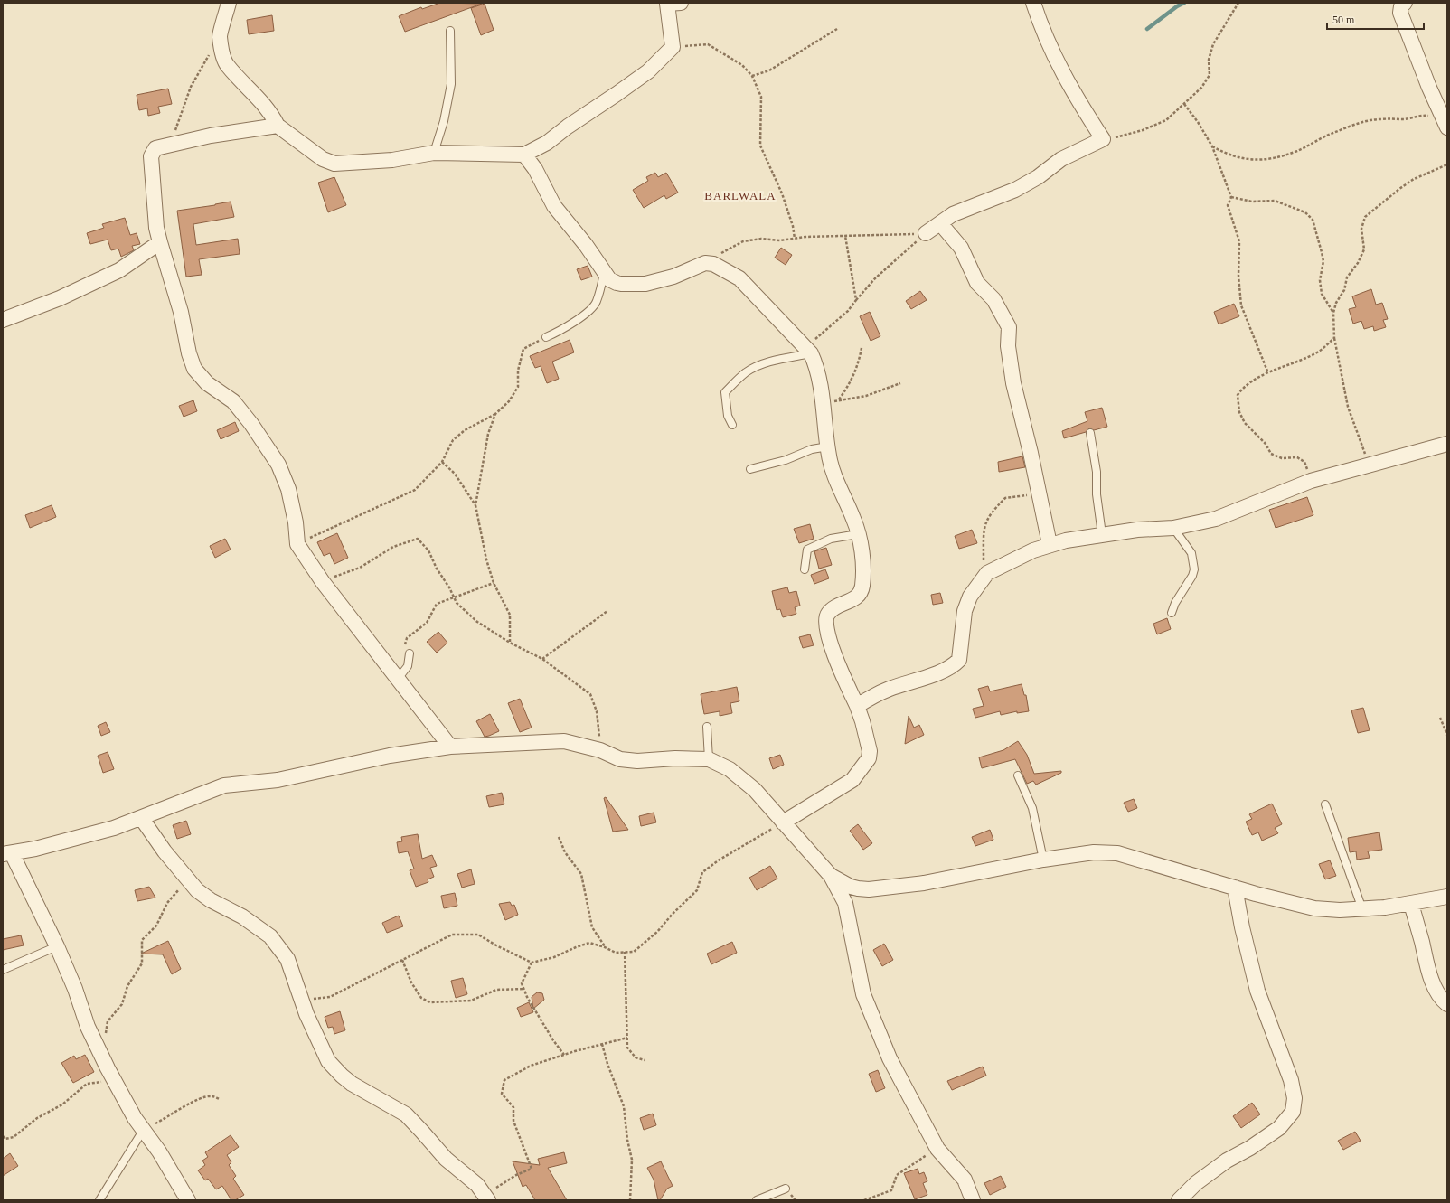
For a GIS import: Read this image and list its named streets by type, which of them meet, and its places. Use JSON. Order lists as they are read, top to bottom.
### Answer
{
  "districts": ["BARLWALA"],
  "scale_bar": "50 m"
}
